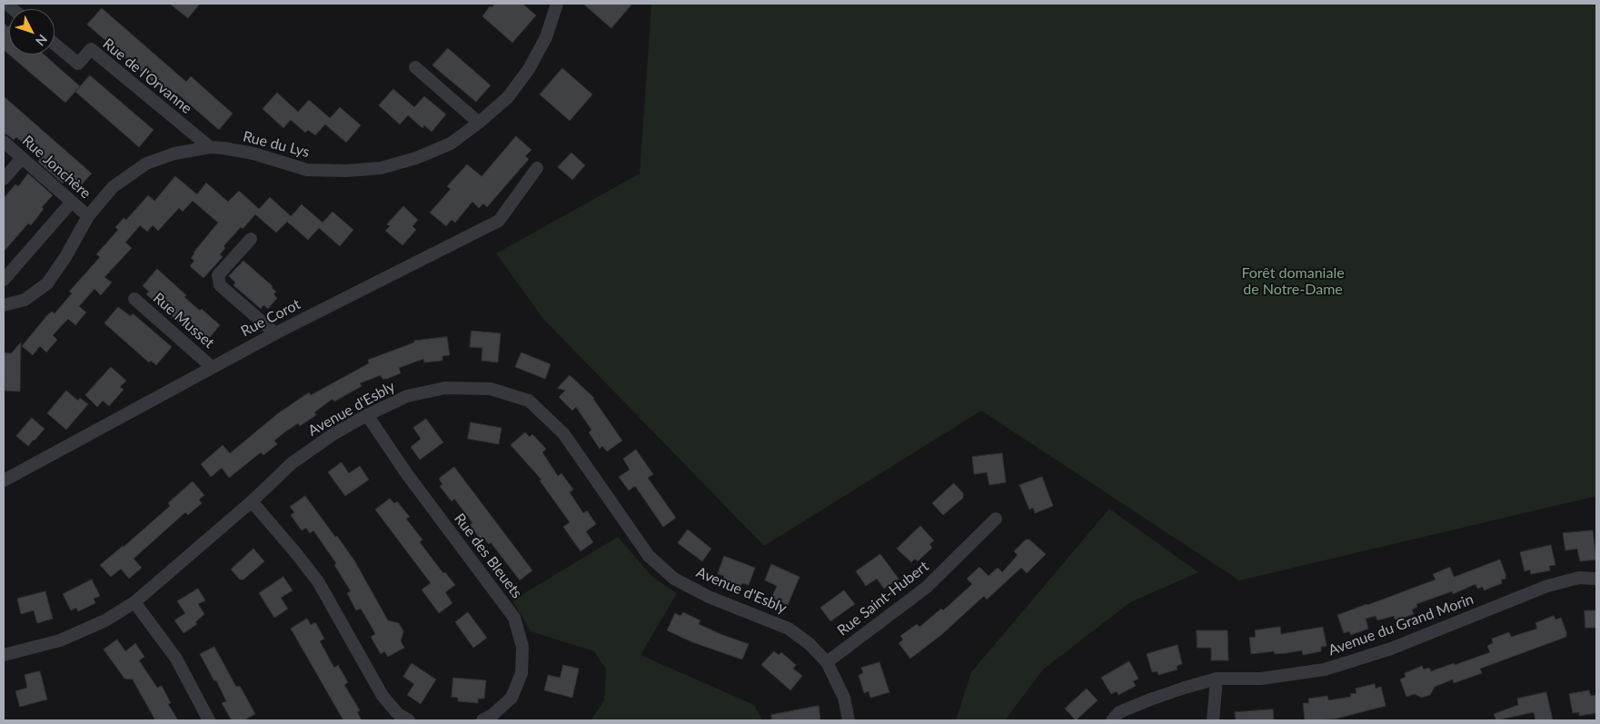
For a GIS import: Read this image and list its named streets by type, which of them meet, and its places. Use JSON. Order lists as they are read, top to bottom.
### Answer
{
  "streets": {
    "street": [
      "Rue de l'Orvanne",
      "Rue du Lys",
      "Rue Jonchère",
      "Rue Corot",
      "Rue Musset",
      "Avenue d'Esbly",
      "Rue des Bleuets",
      "Rue Saint-Hubert",
      "Avenue du Grand Morin"
    ]
  },
  "crossings": [
    ["Rue de l'Orvanne", "Rue du Lys"],
    ["Rue du Lys", "Rue Jonchère"],
    ["Rue Corot", "Rue Musset"],
    ["Avenue d'Esbly", "Rue des Bleuets"],
    ["Avenue d'Esbly", "Rue Saint-Hubert"]
  ],
  "parks": ["Forêt domaniale de Notre-Dame"],
  "north": "bottom right"
}
